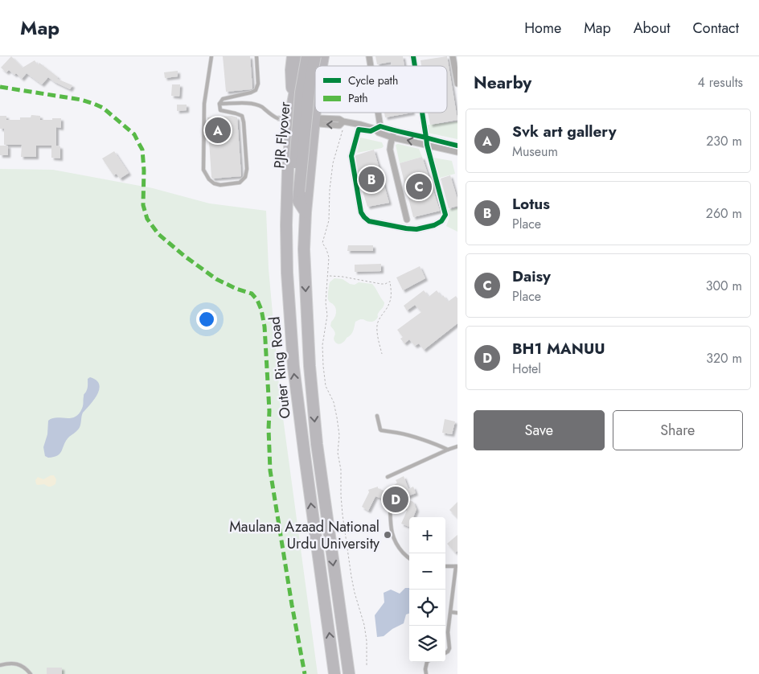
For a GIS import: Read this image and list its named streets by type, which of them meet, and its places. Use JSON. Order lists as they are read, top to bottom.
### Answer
{
  "streets": {
    "highway": ["PJR Flyover", "Outer Ring Road"]
  },
  "crossings": [
    ["PJR Flyover", "Outer Ring Road"]
  ],
  "places": ["Maulana Azaad National Urdu University"],
  "legend": ["Cycle path", "Path"],
  "page": {
    "header": "Map",
    "nav": [
      "Home",
      "Map",
      "About",
      "Contact"
    ],
    "heading": ["Nearby", "4 results"],
    "list": [
      {
        "mark": "A",
        "name": "Svk art gallery",
        "note": "Museum",
        "value": "230 m"
      },
      {
        "mark": "B",
        "name": "Lotus",
        "note": "Place",
        "value": "260 m"
      },
      {
        "mark": "C",
        "name": "Daisy",
        "note": "Place",
        "value": "300 m"
      },
      {
        "mark": "D",
        "name": "BH1 MANUU",
        "note": "Hotel",
        "value": "320 m"
      }
    ],
    "pins": [
      "A",
      "B",
      "C",
      "D"
    ],
    "buttons": ["Save", "Share"],
    "map_buttons": ["+", "−"]
  }
}
